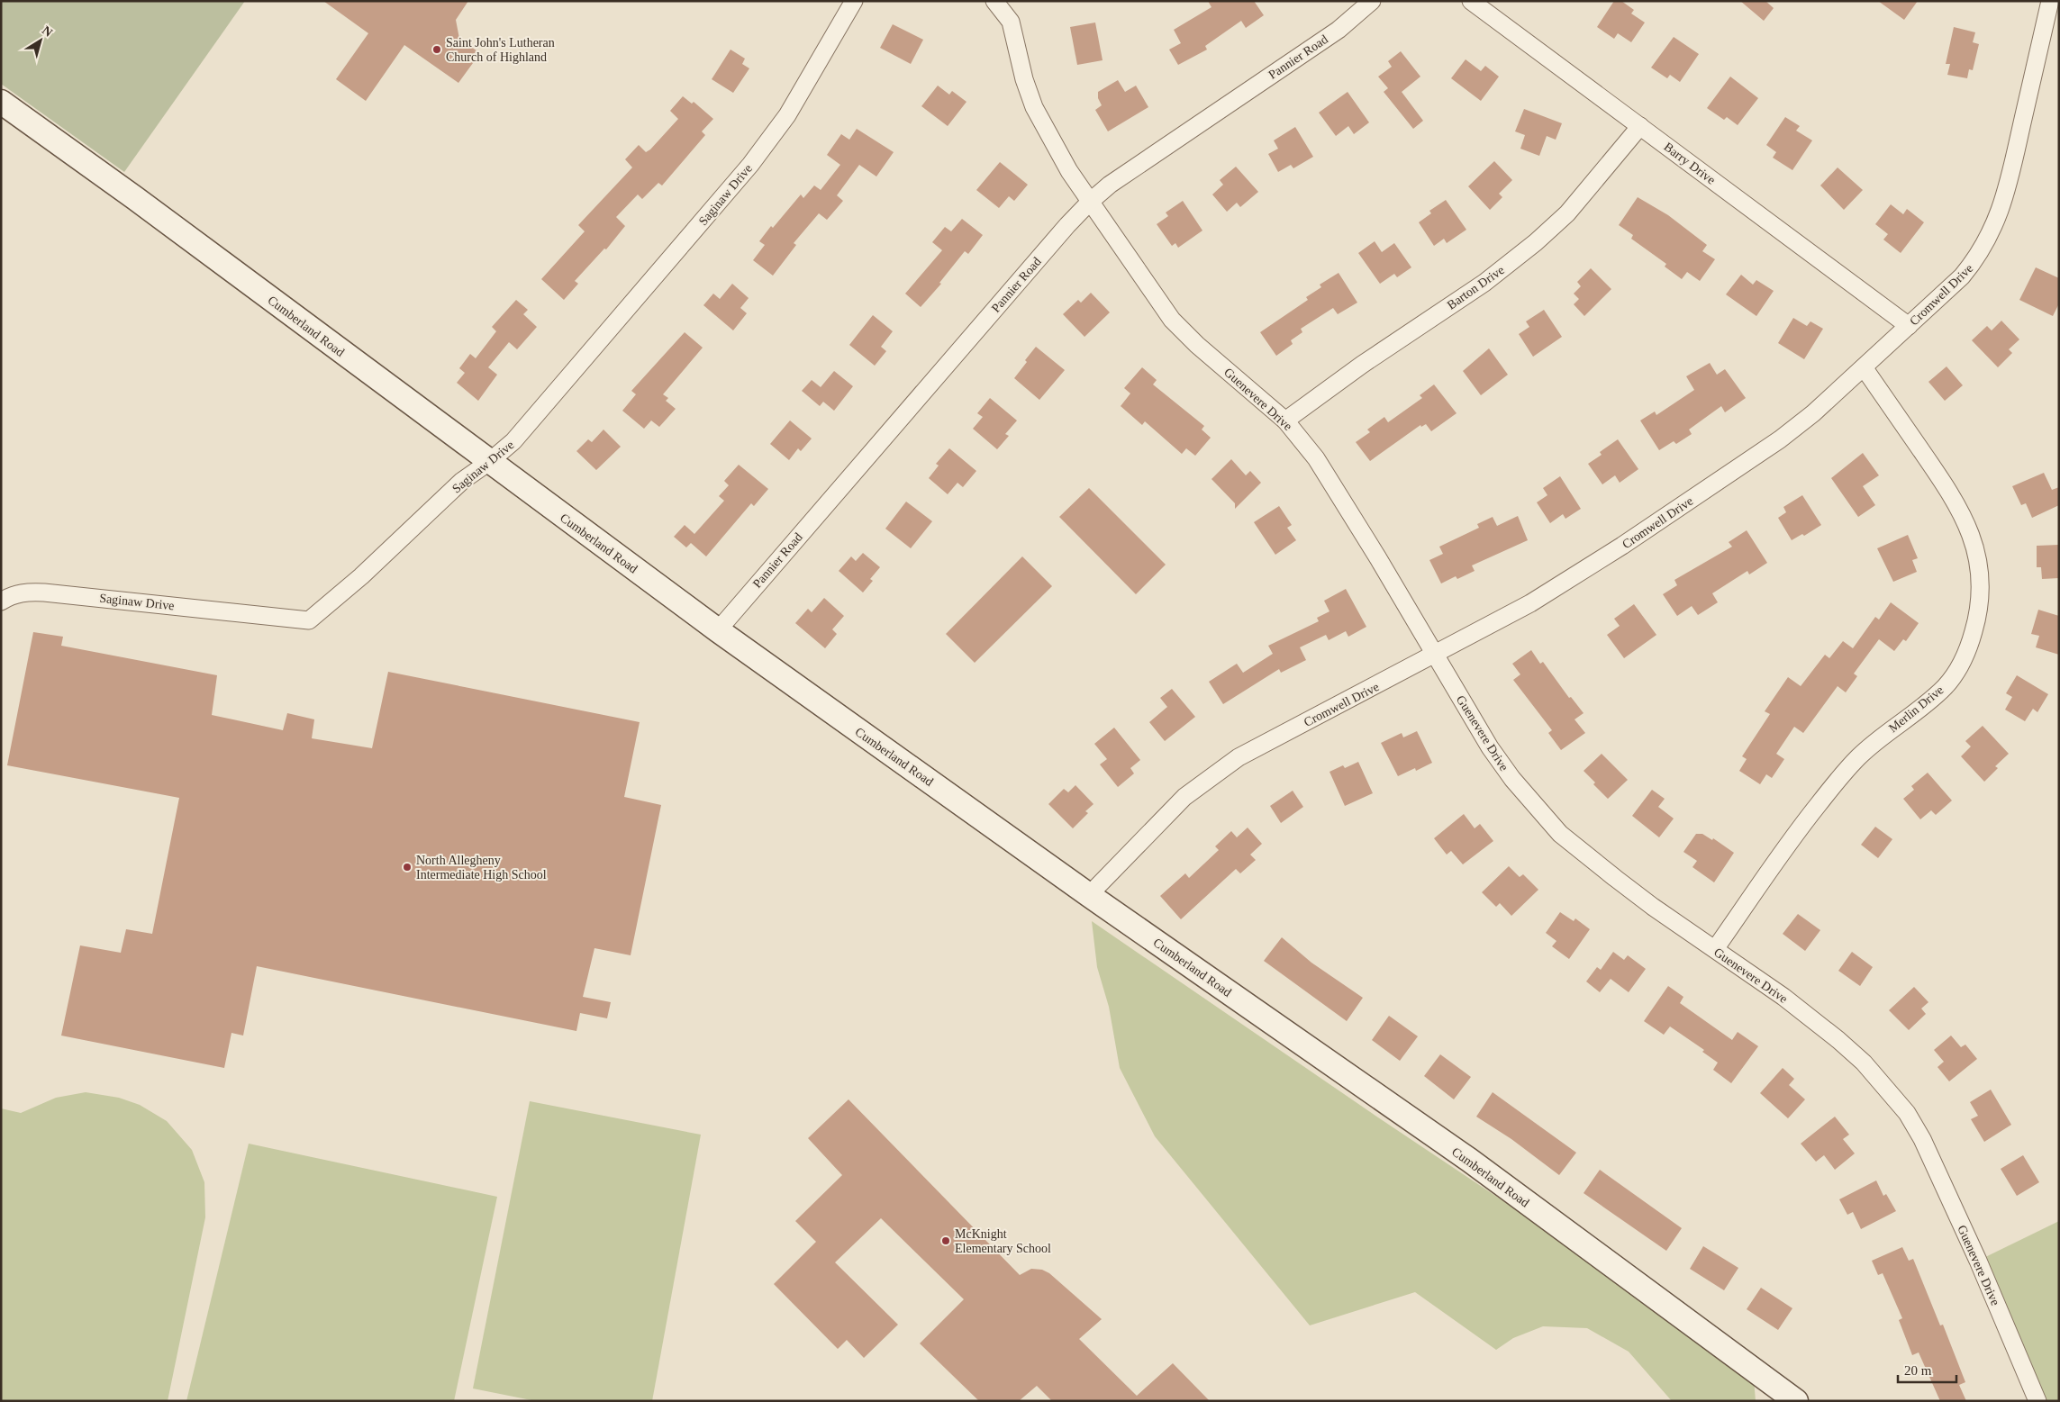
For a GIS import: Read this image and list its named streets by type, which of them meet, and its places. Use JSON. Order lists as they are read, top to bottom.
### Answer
{
  "streets": {
    "main road": ["Cumberland Road"],
    "street": [
      "Pannier Road",
      "Barry Drive",
      "Saginaw Drive",
      "Barton Drive",
      "Cromwell Drive",
      "Guenevere Drive",
      "Merlin Drive"
    ]
  },
  "crossings": [
    ["Pannier Road", "Cumberland Road"],
    ["Pannier Road", "Guenevere Drive"],
    ["Barry Drive", "Barton Drive"],
    ["Barry Drive", "Cromwell Drive"],
    ["Saginaw Drive", "Cumberland Road"],
    ["Barton Drive", "Guenevere Drive"],
    ["Cromwell Drive", "Cumberland Road"],
    ["Cromwell Drive", "Guenevere Drive"],
    ["Cromwell Drive", "Merlin Drive"],
    ["Guenevere Drive", "Merlin Drive"]
  ],
  "places": ["Saint John's Lutheran Church of Highland", "North Allegheny Intermediate High School", "McKnight Elementary School"],
  "scale_bar": "20 m",
  "north": "top right"
}
